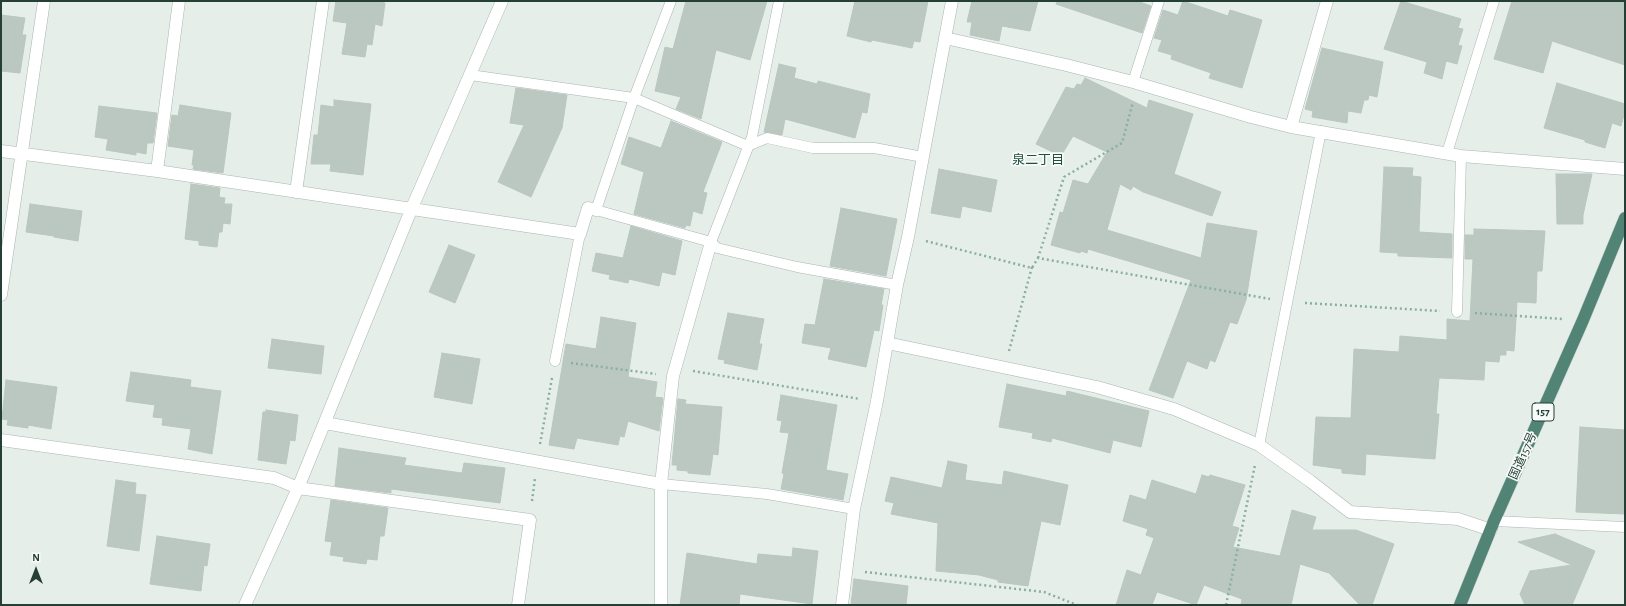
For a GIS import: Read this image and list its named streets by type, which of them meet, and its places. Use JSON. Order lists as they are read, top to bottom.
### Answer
{
  "streets": {
    "highway": ["157", "国道157号"]
  },
  "districts": ["泉二丁目"],
  "north": "top"
}
